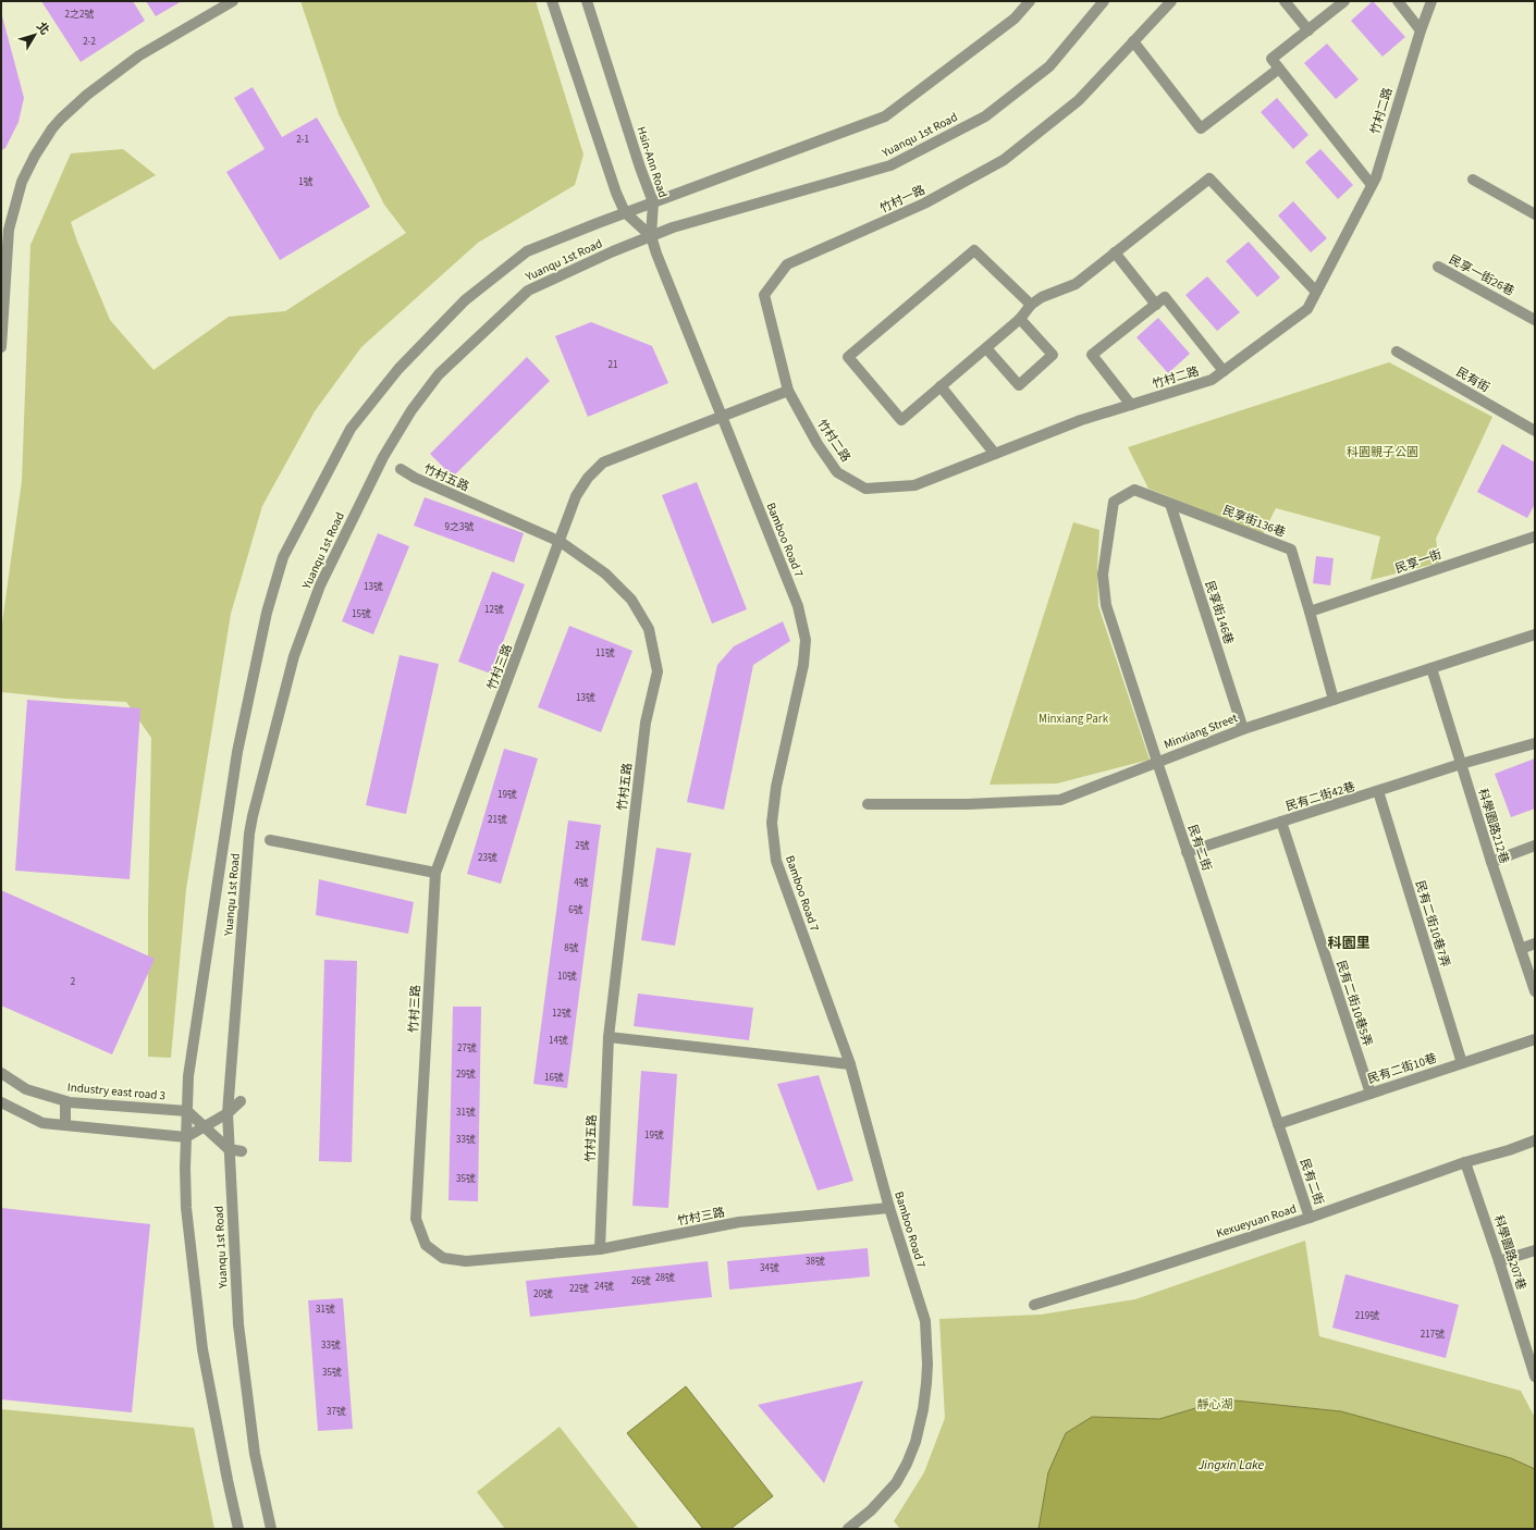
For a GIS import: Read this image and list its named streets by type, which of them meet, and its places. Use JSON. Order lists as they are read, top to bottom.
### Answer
{
  "streets": {
    "street": [
      "竹村二路",
      "Yuanqu 1st Road",
      "Hsin-Ann Road",
      "竹村一路",
      "民享一街26巷",
      "民有街",
      "竹村五路",
      "民享街136巷",
      "Bamboo Road 7",
      "民享一街",
      "民享街146巷",
      "竹村三路",
      "Minxiang Street",
      "民有二街42巷",
      "科學園路212巷",
      "民有二街",
      "民有二街10巷7弄",
      "民有二街10巷5弄",
      "民有二街10巷",
      "Industry east road 3",
      "Kexueyuan Road",
      "科學園路207巷"
    ]
  },
  "crossings": [
    ["竹村二路", "竹村一路"],
    ["Yuanqu 1st Road", "Hsin-Ann Road"],
    ["Yuanqu 1st Road", "Industry east road 3"],
    ["Hsin-Ann Road", "Bamboo Road 7"],
    ["竹村五路", "竹村三路"],
    ["民享街136巷", "民享一街"],
    ["民享街136巷", "民享街146巷"],
    ["民享街136巷", "Minxiang Street"],
    ["民享街136巷", "民有二街"],
    ["Bamboo Road 7", "竹村三路"],
    ["民享街146巷", "Minxiang Street"],
    ["Minxiang Street", "科學園路212巷"],
    ["Minxiang Street", "民有二街"],
    ["民有二街42巷", "科學園路212巷"],
    ["民有二街42巷", "民有二街"],
    ["民有二街42巷", "民有二街10巷7弄"],
    ["民有二街42巷", "民有二街10巷5弄"],
    ["民有二街", "民有二街10巷"],
    ["民有二街", "Kexueyuan Road"],
    ["民有二街10巷7弄", "民有二街10巷"],
    ["民有二街10巷5弄", "民有二街10巷"],
    ["Kexueyuan Road", "科學園路207巷"]
  ],
  "districts": ["科園里"],
  "water": ["Jingxin Lake"],
  "parks": ["科園親子公園", "Minxiang Park", "靜心湖"],
  "house_numbers": [
    "2之2號",
    "2-2",
    "2-1",
    "1號",
    "21",
    "9之3號",
    "13號",
    "12號",
    "15號",
    "11號",
    "13號",
    "19號",
    "21號",
    "2號",
    "23號",
    "4號",
    "6號",
    "8號",
    "10號",
    "2",
    "12號",
    "14號",
    "27號",
    "29號",
    "16號",
    "31號",
    "19號",
    "33號",
    "35號",
    "38號",
    "34號",
    "28號",
    "26號",
    "24號",
    "22號",
    "20號",
    "31號",
    "219號",
    "217號",
    "33號",
    "35號",
    "37號"
  ],
  "north": "top right"
}
